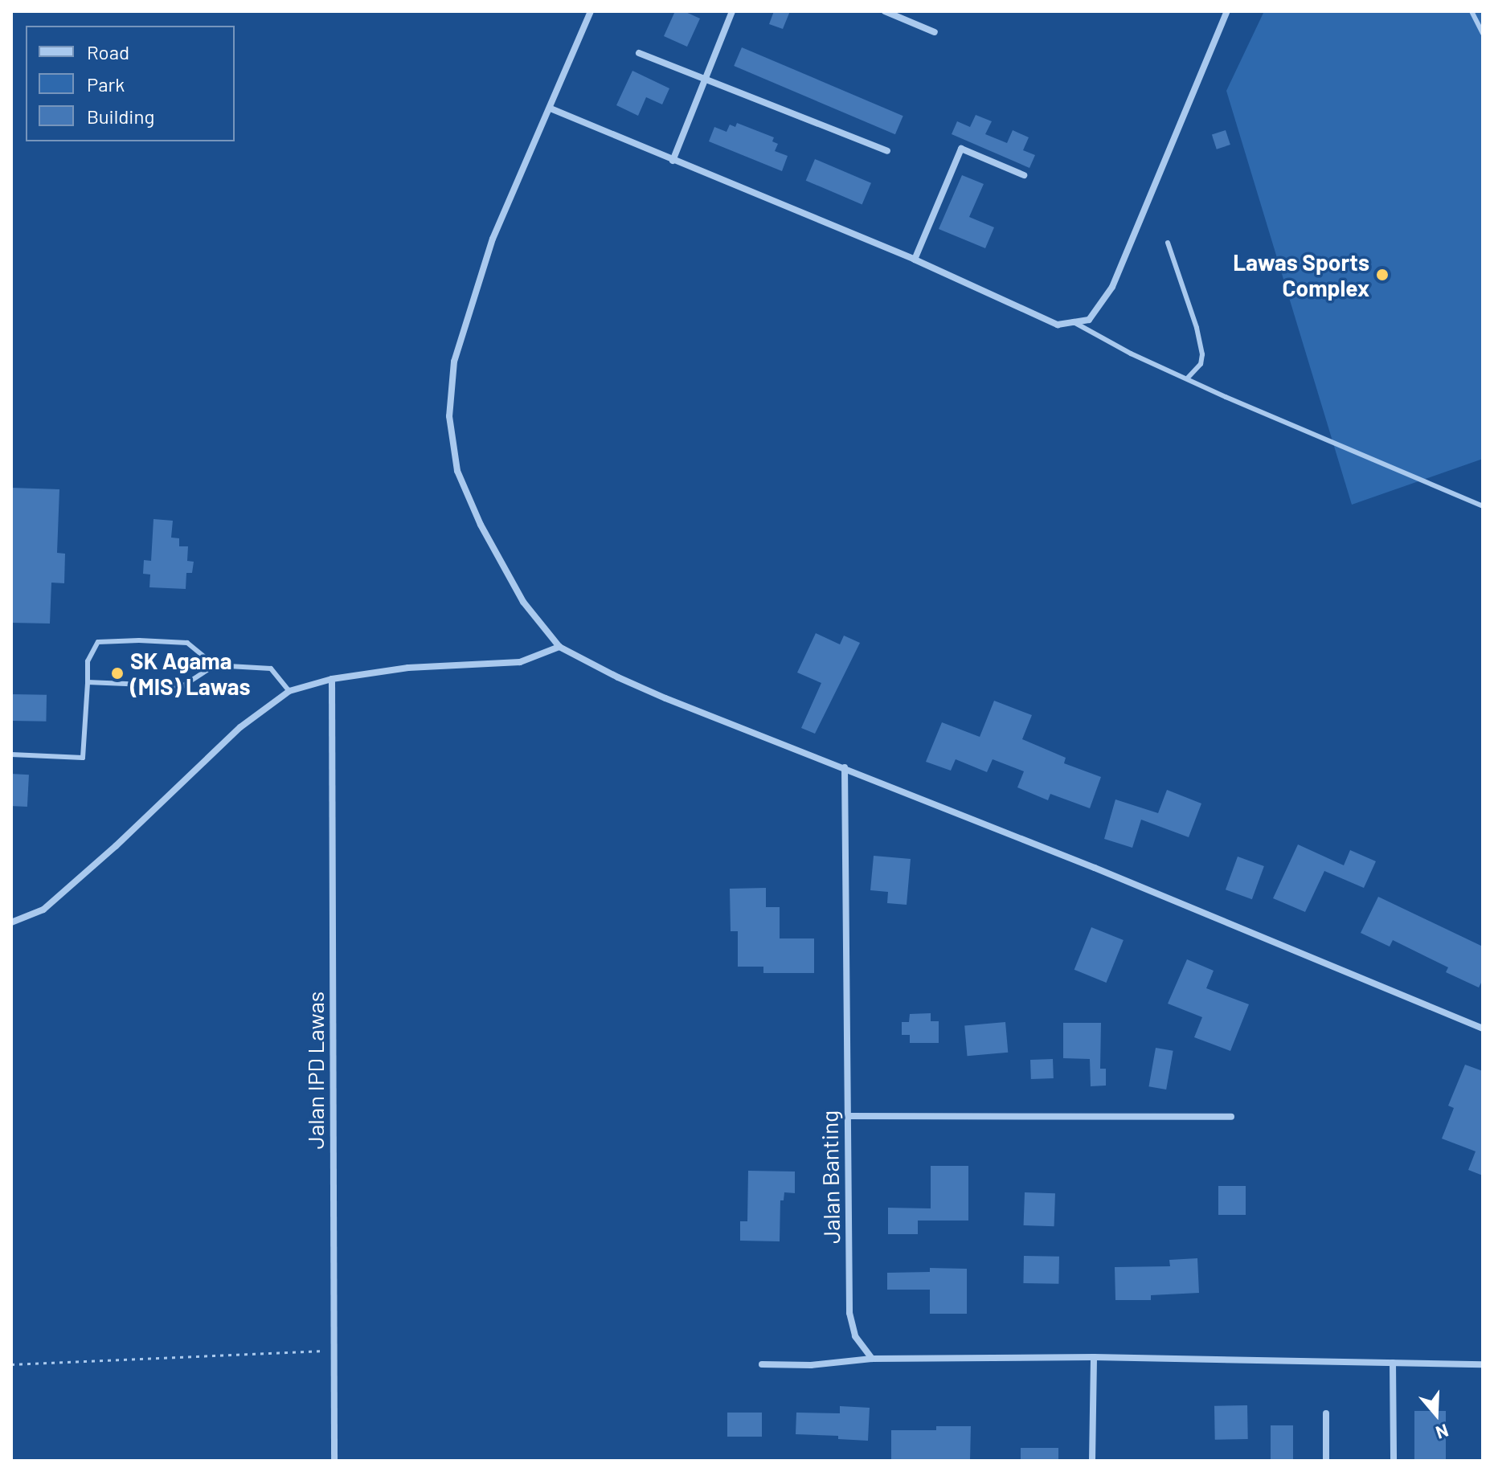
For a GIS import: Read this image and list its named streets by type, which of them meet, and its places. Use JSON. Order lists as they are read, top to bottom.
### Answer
{
  "streets": {
    "street": ["Jalan IPD Lawas", "Jalan Banting"]
  },
  "places": ["Lawas Sports Complex", "SK Agama (MIS) Lawas"],
  "legend": ["Road", "Park", "Building"],
  "north": "bottom"
}
